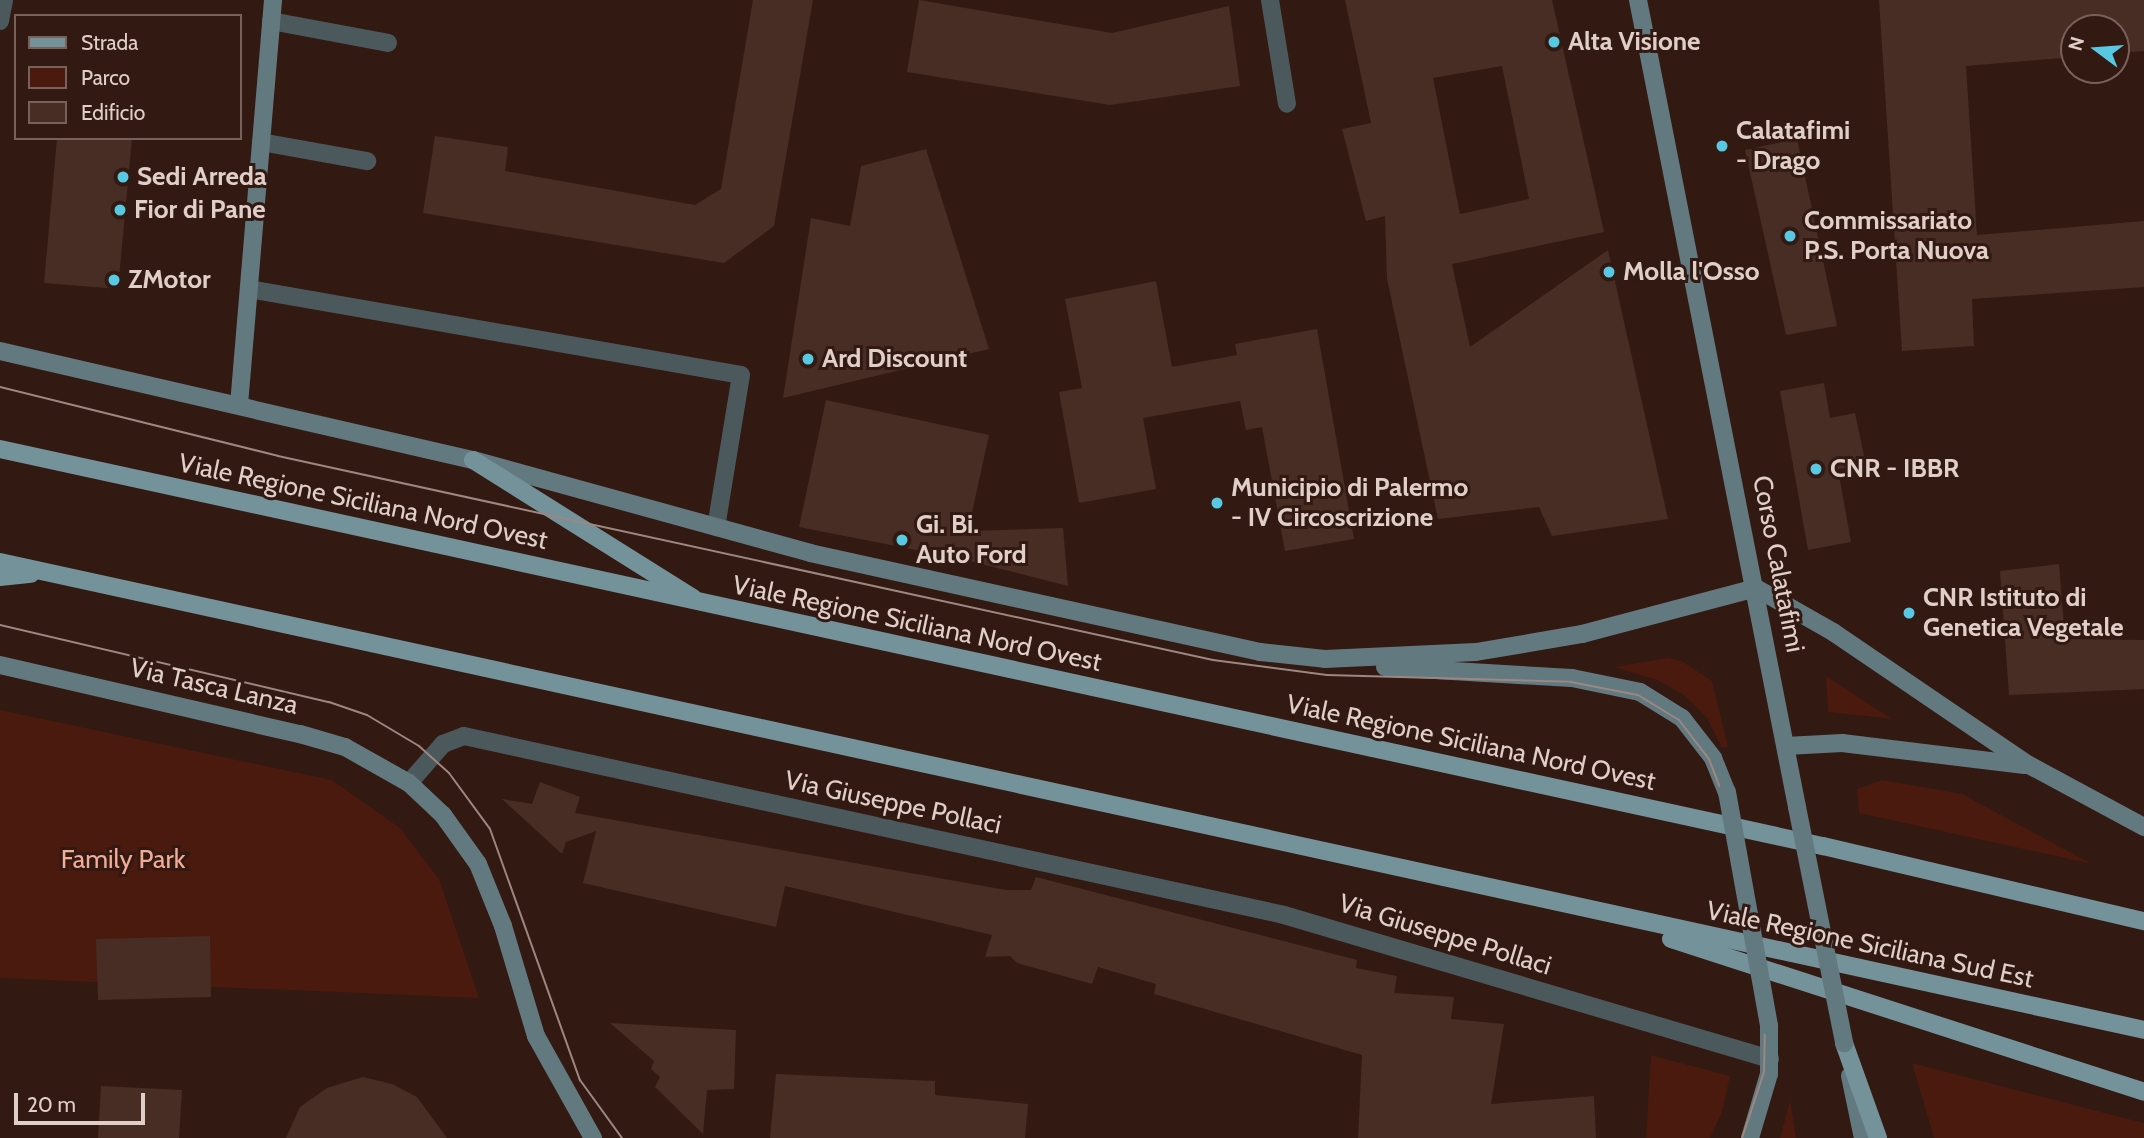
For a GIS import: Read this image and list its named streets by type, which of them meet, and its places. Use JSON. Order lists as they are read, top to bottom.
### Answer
{
  "streets": {
    "main road": ["Viale Regione Siciliana Nord Ovest", "Viale Regione Siciliana Sud Est"],
    "street": ["Corso Calatafimi", "Via Tasca Lanza", "Via Giuseppe Pollaci"]
  },
  "crossings": [
    ["Viale Regione Siciliana Nord Ovest", "Corso Calatafimi"],
    ["Via Tasca Lanza", "Via Giuseppe Pollaci"]
  ],
  "parks": ["Family Park"],
  "places": [
    "Alta Visione",
    "Calatafimi - Drago",
    "Sedi Arreda",
    "Fior di Pane",
    "Commissariato P.S. Porta Nuova",
    "Molla l'Osso",
    "ZMotor",
    "Ard Discount",
    "CNR - IBBR",
    "Municipio di Palermo - IV Circoscrizione",
    "Gi. Bi. Auto Ford",
    "CNR Istituto di Genetica Vegetale"
  ],
  "legend": ["Strada", "Parco", "Edificio"],
  "scale_bar": "20 m",
  "north": "left"
}
